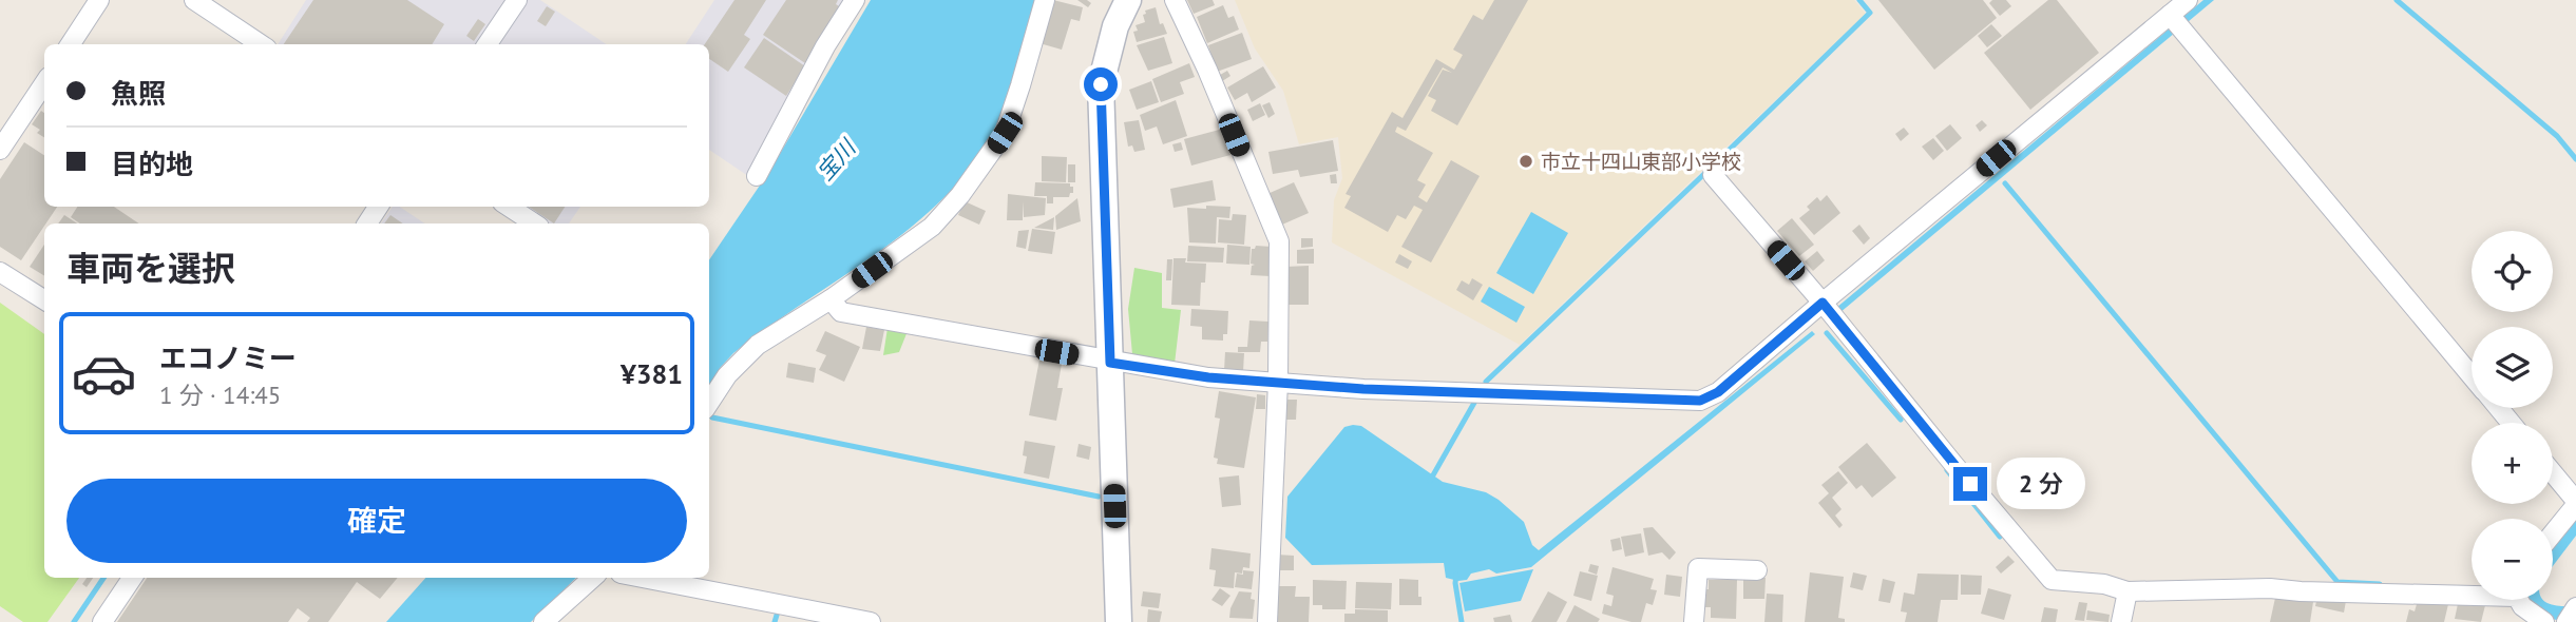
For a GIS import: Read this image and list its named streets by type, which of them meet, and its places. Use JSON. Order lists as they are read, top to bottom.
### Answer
{
  "water": ["宝川"],
  "places": ["市立十四山東部小学校"],
  "page": {
    "banner": ["魚照", "目的地"],
    "heading": "車両を選択",
    "map_buttons": ["+", "−"],
    "list": [
      {
        "name": "エコノミー",
        "note": "1 分 · 14:45",
        "value": "¥381"
      }
    ],
    "bubble": "2 分",
    "buttons": "確定"
  }
}
